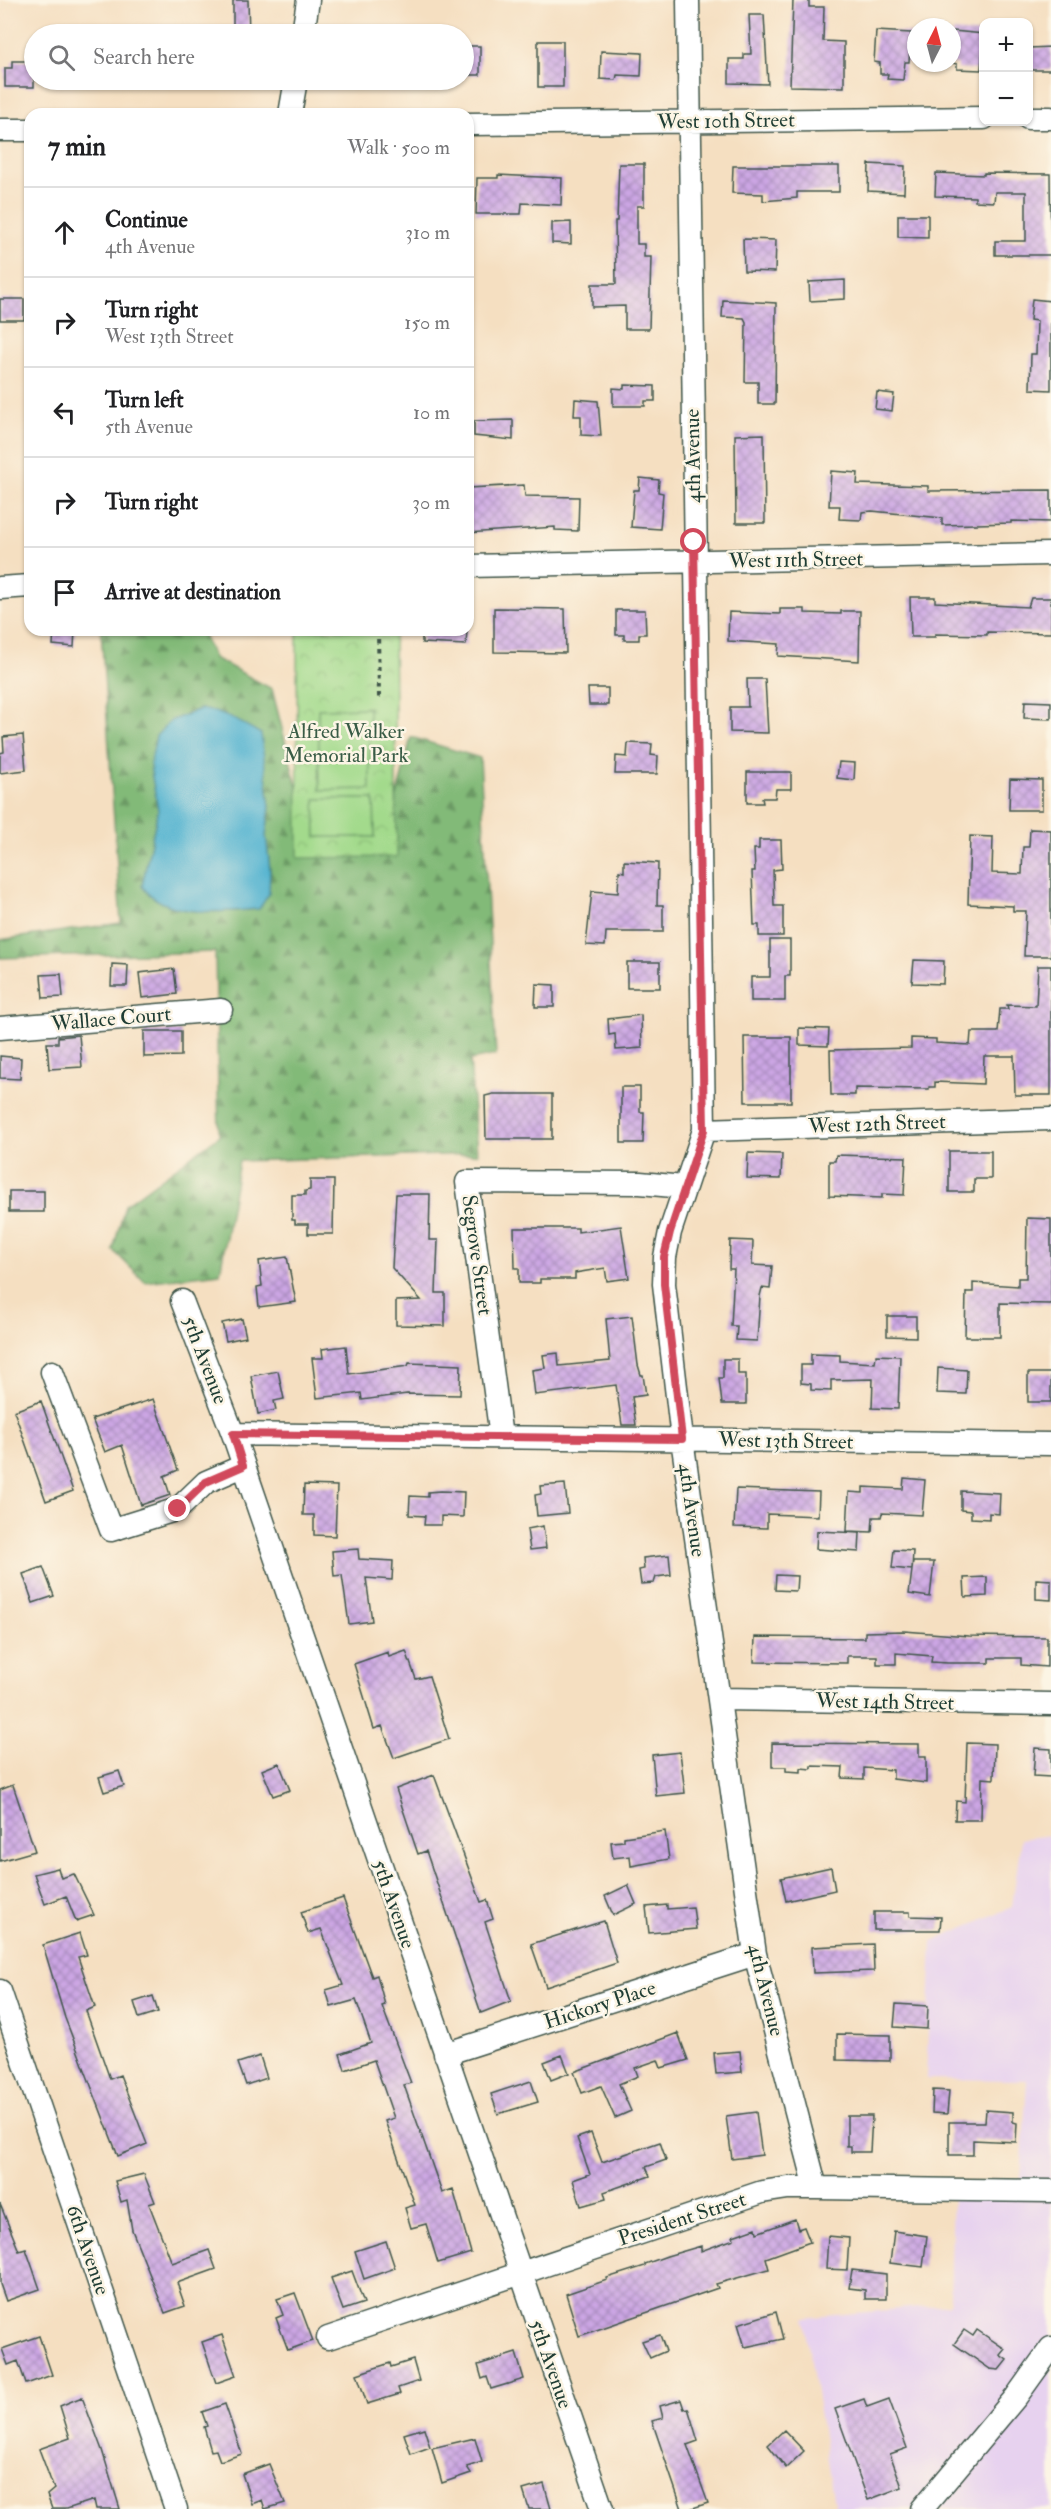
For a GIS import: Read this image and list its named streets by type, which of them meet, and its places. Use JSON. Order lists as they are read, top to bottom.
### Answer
{
  "streets": {
    "street": [
      "West 10th Street",
      "4th Avenue",
      "West 11th Street",
      "Wallace Court",
      "West 12th Street",
      "Segrove Street",
      "5th Avenue",
      "West 13th Street",
      "West 14th Street",
      "Hickory Place",
      "President Street",
      "6th Avenue"
    ]
  },
  "crossings": [
    ["West 10th Street", "4th Avenue"],
    ["4th Avenue", "West 11th Street"],
    ["4th Avenue", "West 12th Street"],
    ["4th Avenue", "Segrove Street"],
    ["4th Avenue", "West 13th Street"],
    ["4th Avenue", "West 14th Street"],
    ["4th Avenue", "Hickory Place"],
    ["4th Avenue", "President Street"],
    ["Segrove Street", "West 13th Street"],
    ["5th Avenue", "West 13th Street"],
    ["5th Avenue", "Hickory Place"],
    ["5th Avenue", "President Street"]
  ],
  "parks": ["Alfred Walker Memorial Park"],
  "north": "top",
  "page": {
    "map_buttons": ["+", "−"],
    "search": "Search here",
    "heading": ["7 min", "Walk · 500 m"],
    "list": [
      ["Continue", "4th Avenue", "310 m"],
      ["Turn right", "West 13th Street", "150 m"],
      ["Turn left", "5th Avenue", "10 m"],
      ["Turn right", "30 m"],
      "Arrive at destination"
    ]
  }
}
